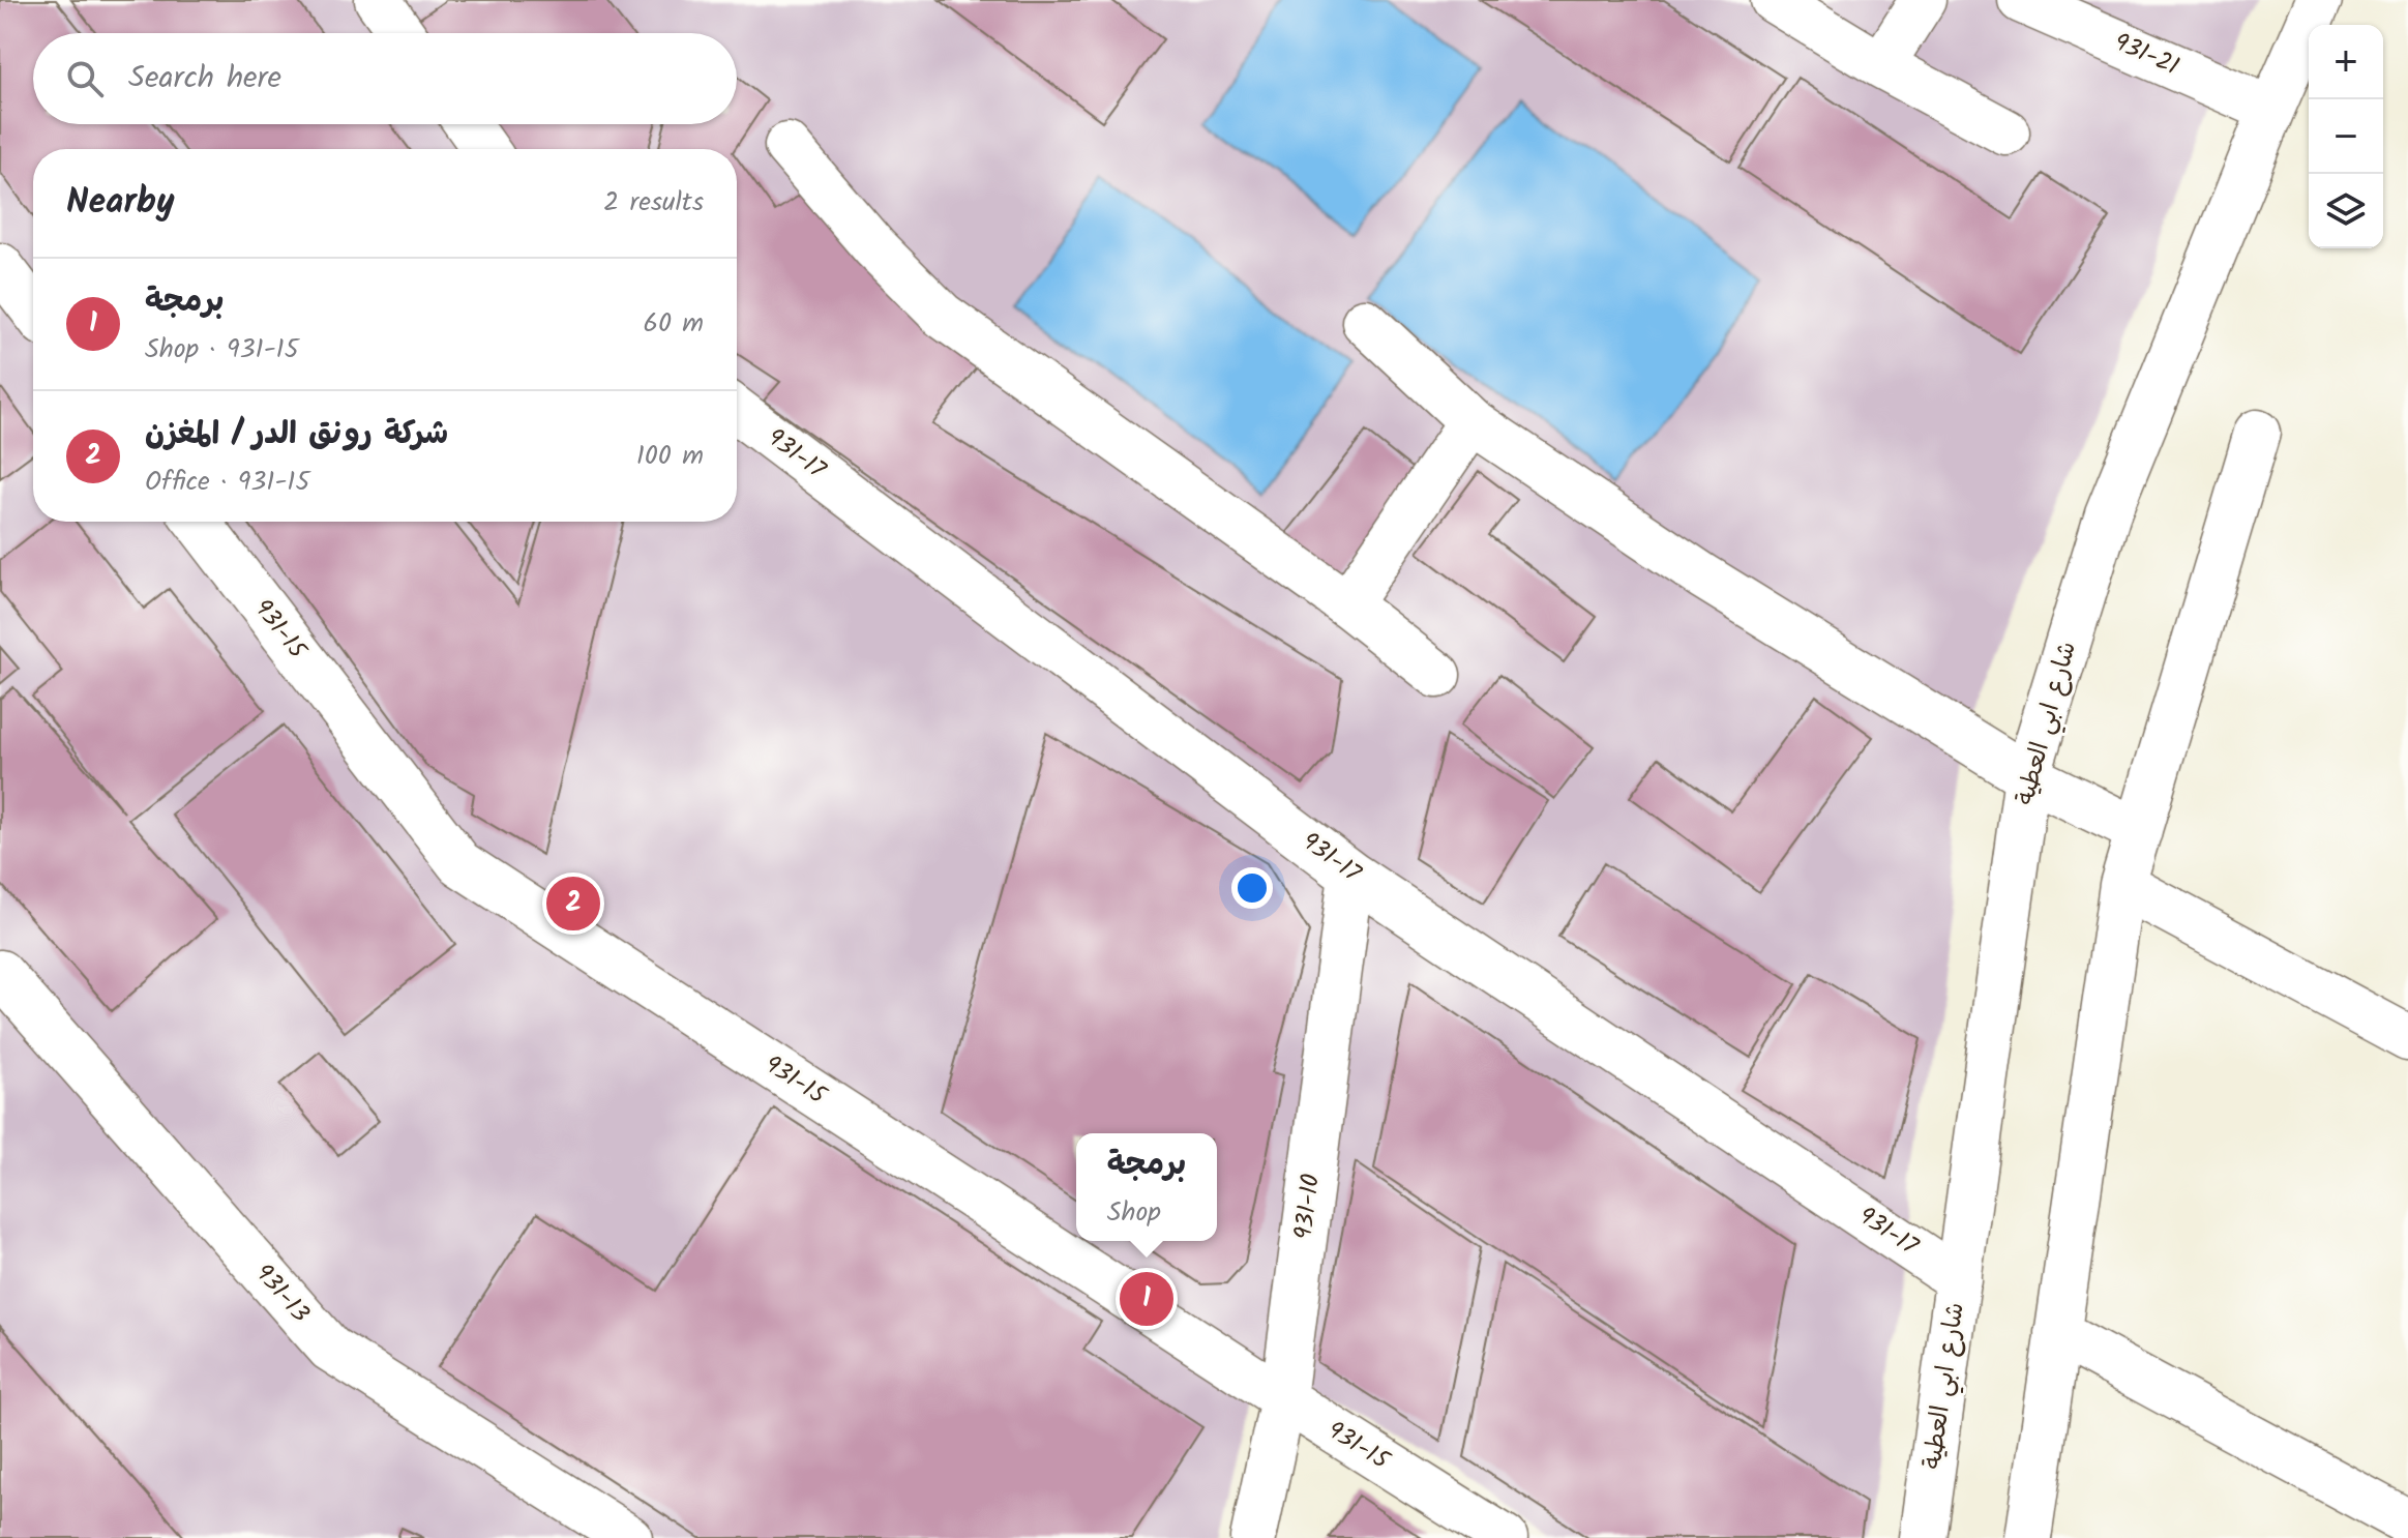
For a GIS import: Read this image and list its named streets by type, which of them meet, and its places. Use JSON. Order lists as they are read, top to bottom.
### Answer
{
  "streets": {
    "street": [
      "931-21",
      "931-17",
      "931-15",
      "شارع ابي العطية",
      "931-10",
      "931-13"
    ]
  },
  "crossings": [
    ["931-21", "شارع ابي العطية"],
    ["931-17", "شارع ابي العطية"],
    ["931-17", "931-10"],
    ["931-15", "931-10"]
  ],
  "page": {
    "map_buttons": ["+", "−"],
    "search": "Search here",
    "heading": ["Nearby", "2 results"],
    "list": [
      {
        "mark": "1",
        "name": "برمجة",
        "note": "Shop · 931-15",
        "value": "60 m"
      },
      {
        "mark": "2",
        "name": "شركة رونق الدر / المغزن",
        "note": "Office · 931-15",
        "value": "100 m"
      }
    ],
    "pins": ["2", "1"],
    "popup": ["برمجة", "Shop"]
  }
}
